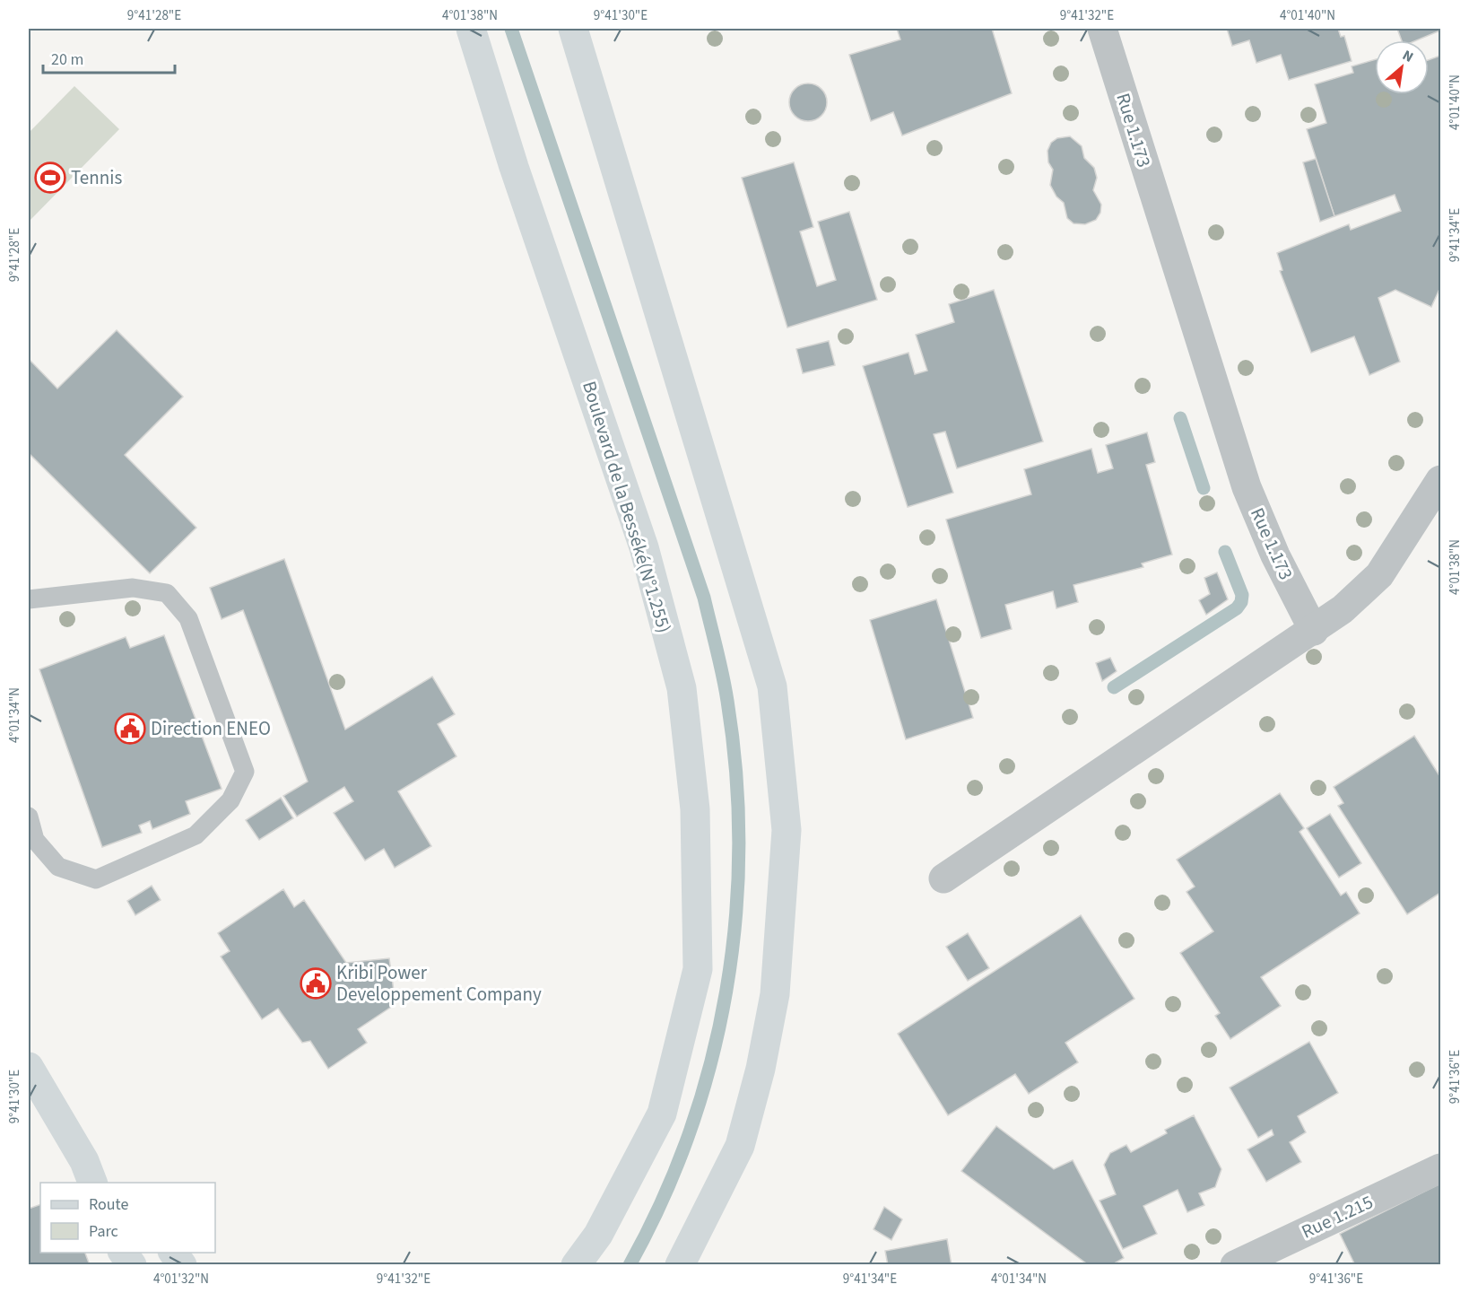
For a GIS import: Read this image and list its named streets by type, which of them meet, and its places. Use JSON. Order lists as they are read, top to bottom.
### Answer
{
  "streets": {
    "main road": ["Boulevard de la Besséké(N°1.255)"],
    "street": ["Rue 1.173", "Rue 1.215"]
  },
  "places": {
    "sports": ["Tennis"],
    "public building": ["Direction ENEO", "Kribi Power Developpement Company"]
  },
  "legend": ["Route", "Parc"],
  "scale_bar": "20 m",
  "north": "top right",
  "coordinates": [
    "9°41'28\"E",
    "4°01'38\"N",
    "9°41'30\"E",
    "9°41'32\"E",
    "4°01'40\"N",
    "9°41'34\"E",
    "4°01'34\"N",
    "9°41'36\"E",
    "4°01'32\"N"
  ]
}
